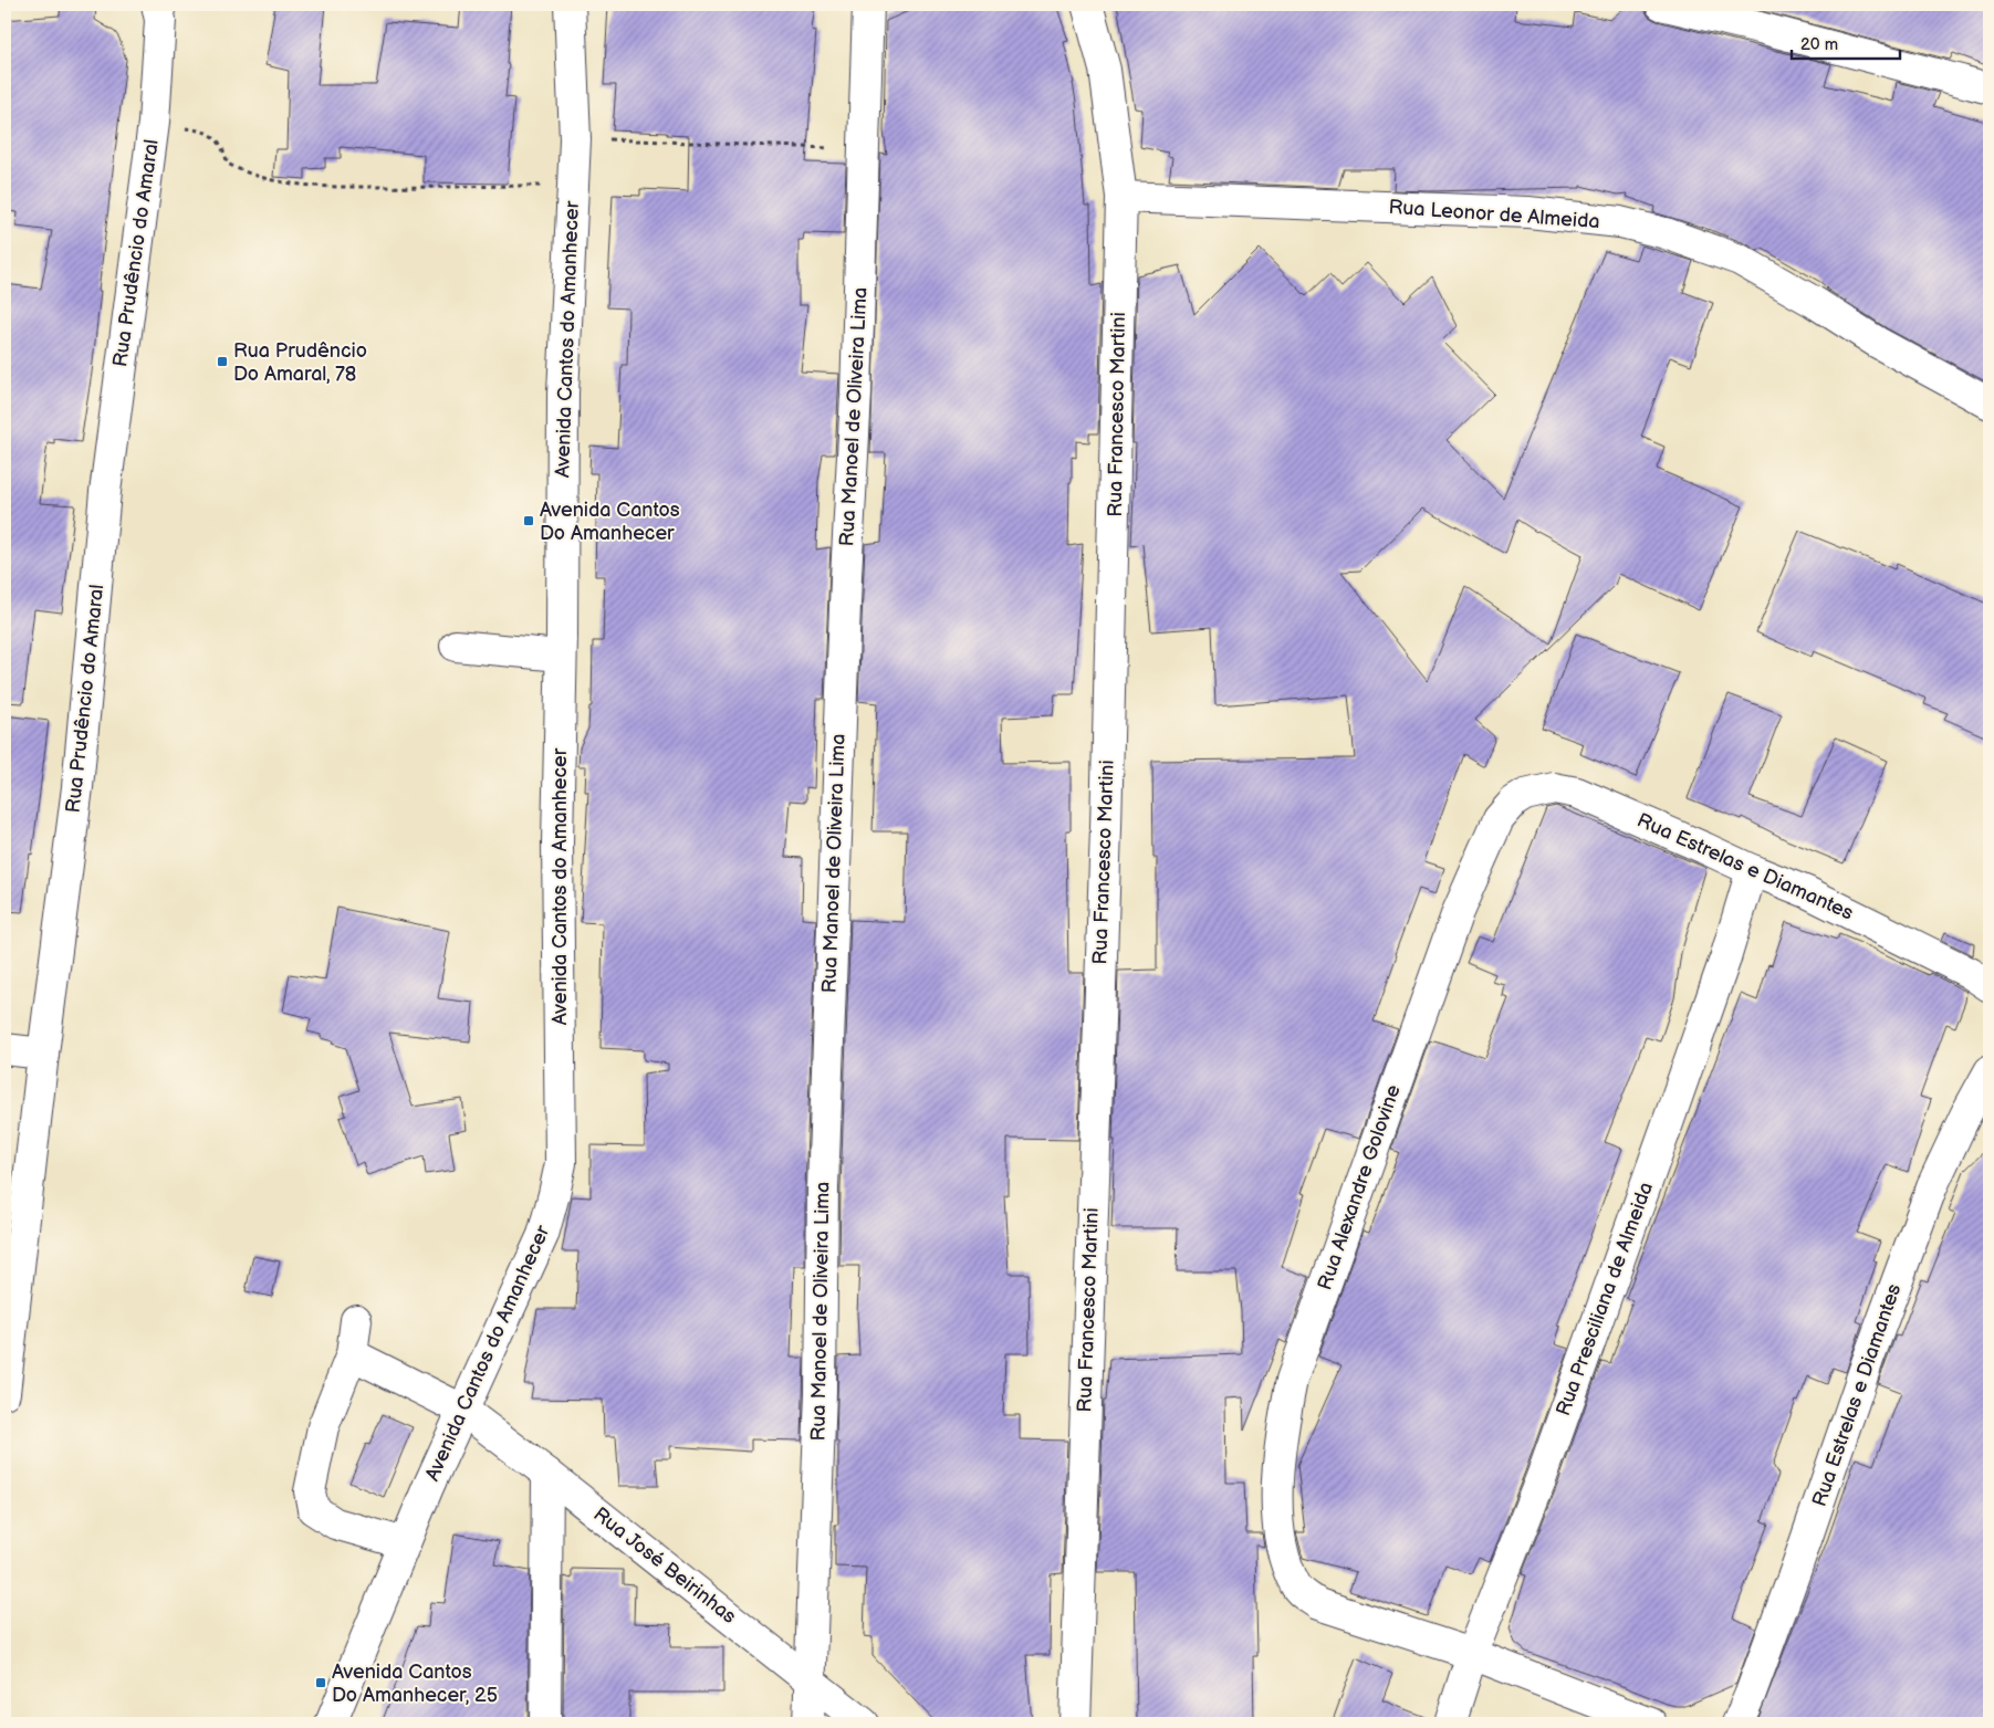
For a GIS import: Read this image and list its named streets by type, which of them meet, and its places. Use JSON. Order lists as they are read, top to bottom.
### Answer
{
  "streets": {
    "street": [
      "Rua Leonor de Almeida",
      "Rua Prudêncio do Amaral",
      "Avenida Cantos do Amanhecer",
      "Rua Francesco Martini",
      "Rua Manoel de Oliveira Lima",
      "Rua Estrelas e Diamantes",
      "Rua Alexandre Golovine",
      "Rua Presciliana de Almeida",
      "Rua José Beirinhas"
    ]
  },
  "crossings": [
    ["Rua Leonor de Almeida", "Rua Francesco Martini"],
    ["Avenida Cantos do Amanhecer", "Rua José Beirinhas"],
    ["Rua Manoel de Oliveira Lima", "Rua José Beirinhas"],
    ["Rua Estrelas e Diamantes", "Rua Alexandre Golovine"],
    ["Rua Estrelas e Diamantes", "Rua Presciliana de Almeida"],
    ["Rua Alexandre Golovine", "Rua Presciliana de Almeida"]
  ],
  "places": {
    "transit": ["Rua Prudêncio Do Amaral, 78", "Avenida Cantos Do Amanhecer", "Avenida Cantos Do Amanhecer, 25"]
  },
  "scale_bar": "20 m"
}
